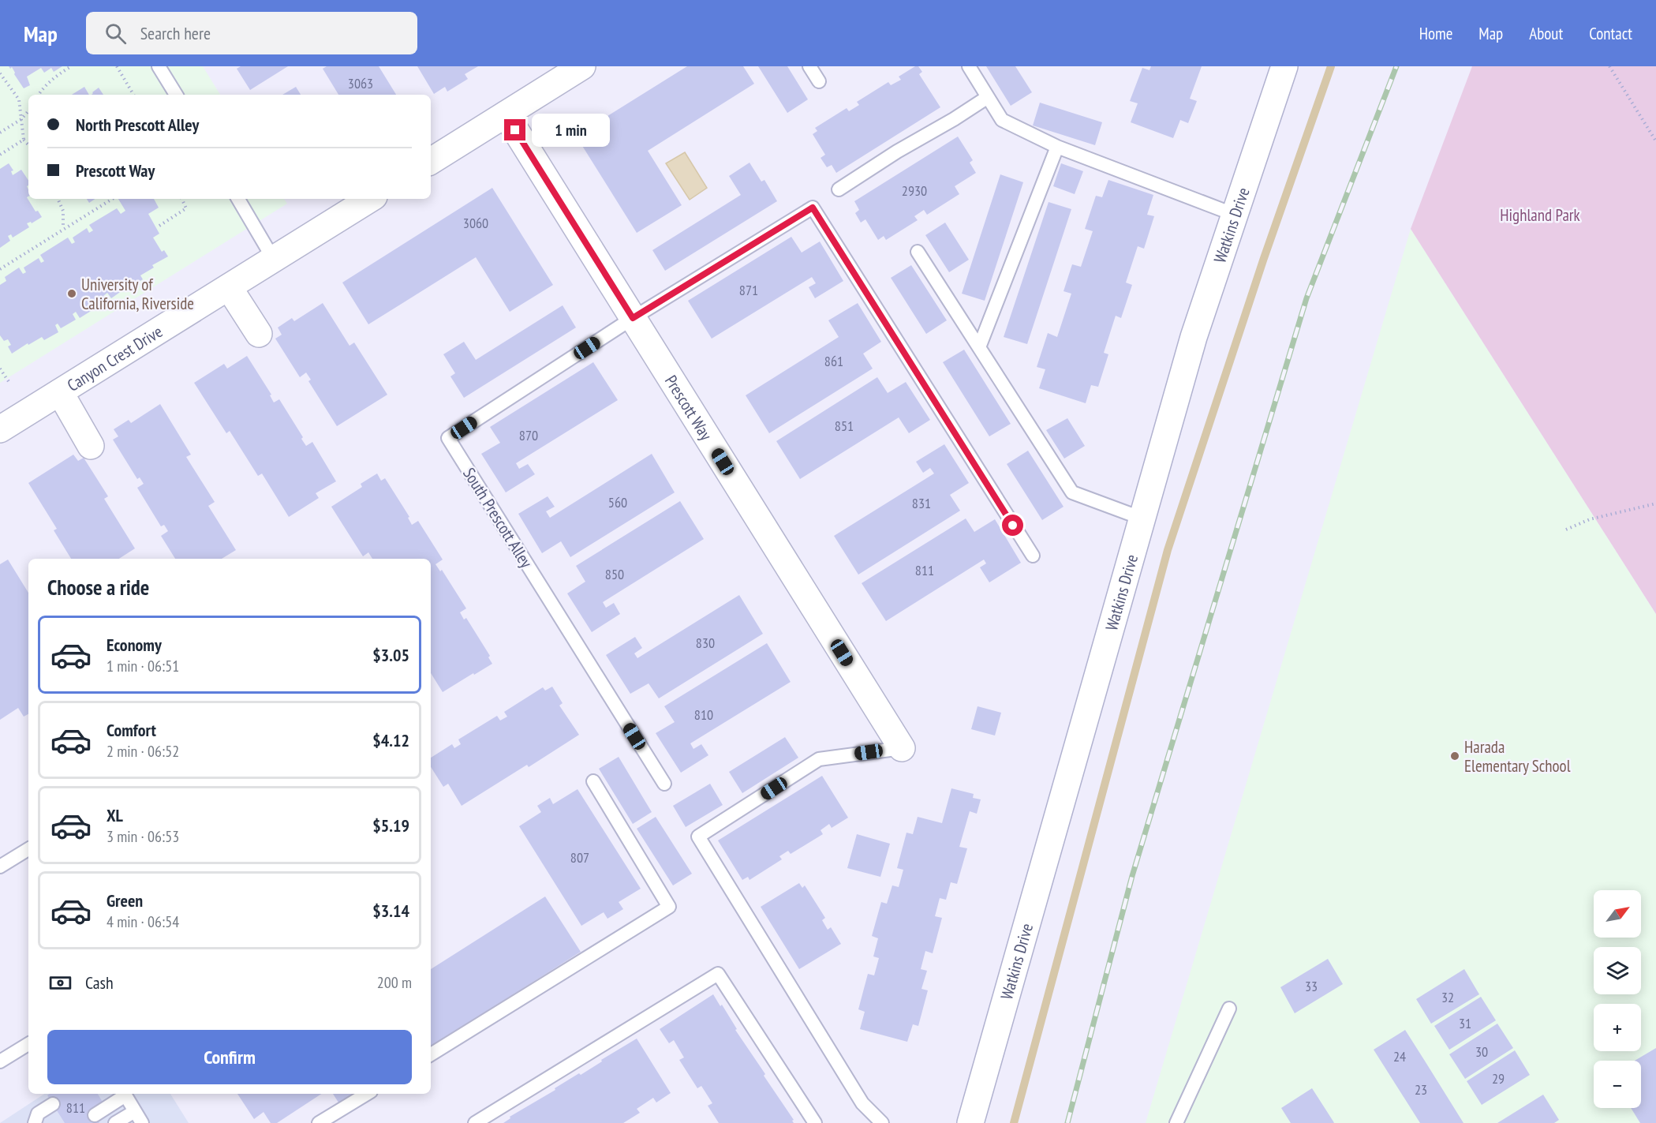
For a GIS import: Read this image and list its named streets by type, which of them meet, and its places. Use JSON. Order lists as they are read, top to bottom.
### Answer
{
  "streets": {
    "street": ["Watkins Drive", "Canyon Crest Drive", "Prescott Way"],
    "lane": ["South Prescott Alley"]
  },
  "crossings": [
    ["Prescott Way", "South Prescott Alley"]
  ],
  "parks": ["Highland Park"],
  "places": ["University of California, Riverside", "Harada Elementary School"],
  "house_numbers": [
    "3063",
    "2930",
    "3060",
    "871",
    "861",
    "851",
    "870",
    "560",
    "831",
    "811",
    "850",
    "830",
    "810",
    "807",
    "33",
    "32",
    "31",
    "30",
    "24",
    "29",
    "23",
    "811"
  ],
  "north": "top right",
  "page": {
    "header": "Map",
    "search": "Search here",
    "nav": [
      "Home",
      "Map",
      "About",
      "Contact"
    ],
    "banner": ["North Prescott Alley", "Prescott Way"],
    "bubble": "1 min",
    "heading": "Choose a ride",
    "list": [
      {
        "name": "Economy",
        "note": "1 min · 06:51",
        "value": "$3.05"
      },
      {
        "name": "Comfort",
        "note": "2 min · 06:52",
        "value": "$4.12"
      },
      {
        "name": "XL",
        "note": "3 min · 06:53",
        "value": "$5.19"
      },
      {
        "name": "Green",
        "note": "4 min · 06:54",
        "value": "$3.14"
      }
    ],
    "map_buttons": ["+", "−"],
    "pay": ["Cash", "200 m"],
    "buttons": "Confirm"
  }
}
